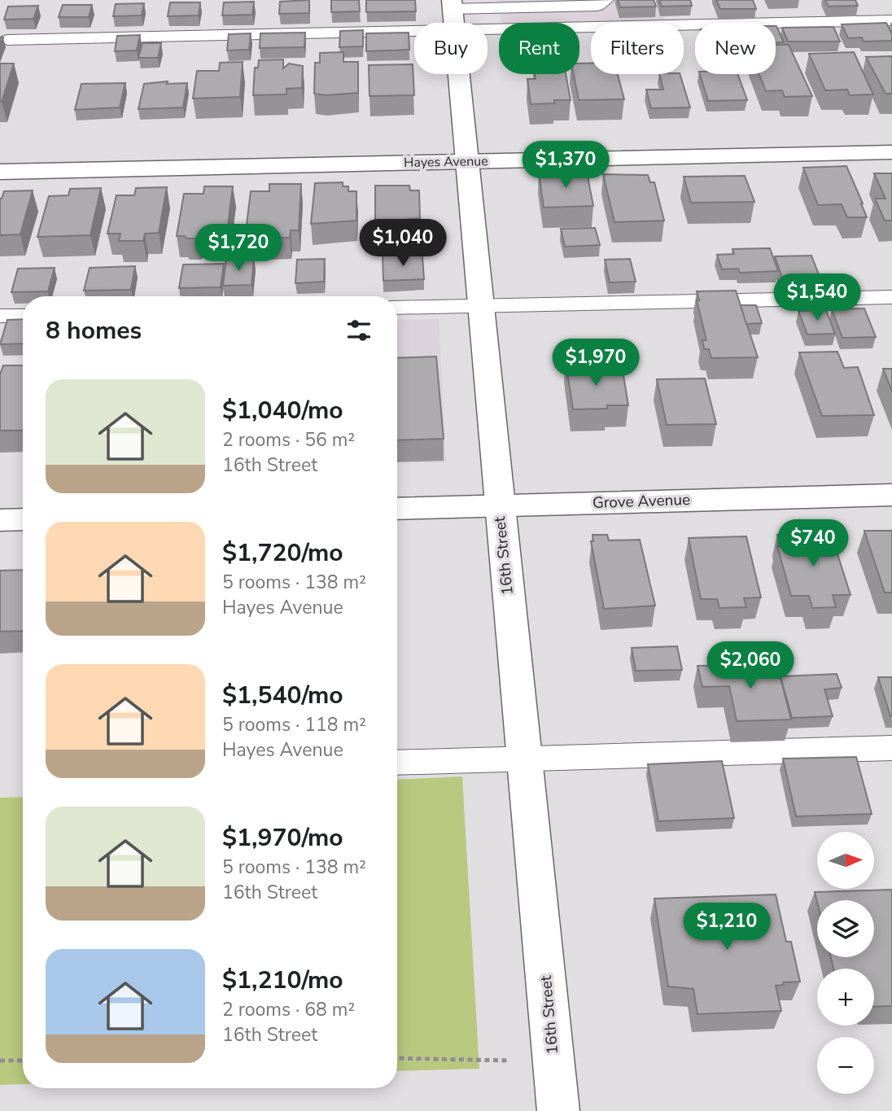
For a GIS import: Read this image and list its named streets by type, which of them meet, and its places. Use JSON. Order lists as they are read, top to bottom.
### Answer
{
  "streets": {
    "street": ["Hayes Avenue", "Grove Avenue", "16th Street"]
  },
  "crossings": [
    ["Hayes Avenue", "16th Street"],
    ["Grove Avenue", "16th Street"]
  ],
  "north": "right",
  "page": {
    "chip": [
      "Buy",
      "Rent",
      "Filters",
      "New"
    ],
    "price": [
      "$1,370",
      "$1,040",
      "$1,720",
      "$1,540",
      "$1,970",
      "$740",
      "$2,060",
      "$1,210"
    ],
    "heading": "8 homes",
    "list": [
      {
        "name": "$1,040/mo",
        "note": "2 rooms · 56 m² · 16th Street"
      },
      {
        "name": "$1,720/mo",
        "note": "5 rooms · 138 m² · Hayes Avenue"
      },
      {
        "name": "$1,540/mo",
        "note": "5 rooms · 118 m² · Hayes Avenue"
      },
      {
        "name": "$1,970/mo",
        "note": "5 rooms · 138 m² · 16th Street"
      },
      {
        "name": "$1,210/mo",
        "note": "2 rooms · 68 m² · 16th Street"
      }
    ],
    "map_buttons": ["+", "−"]
  }
}
